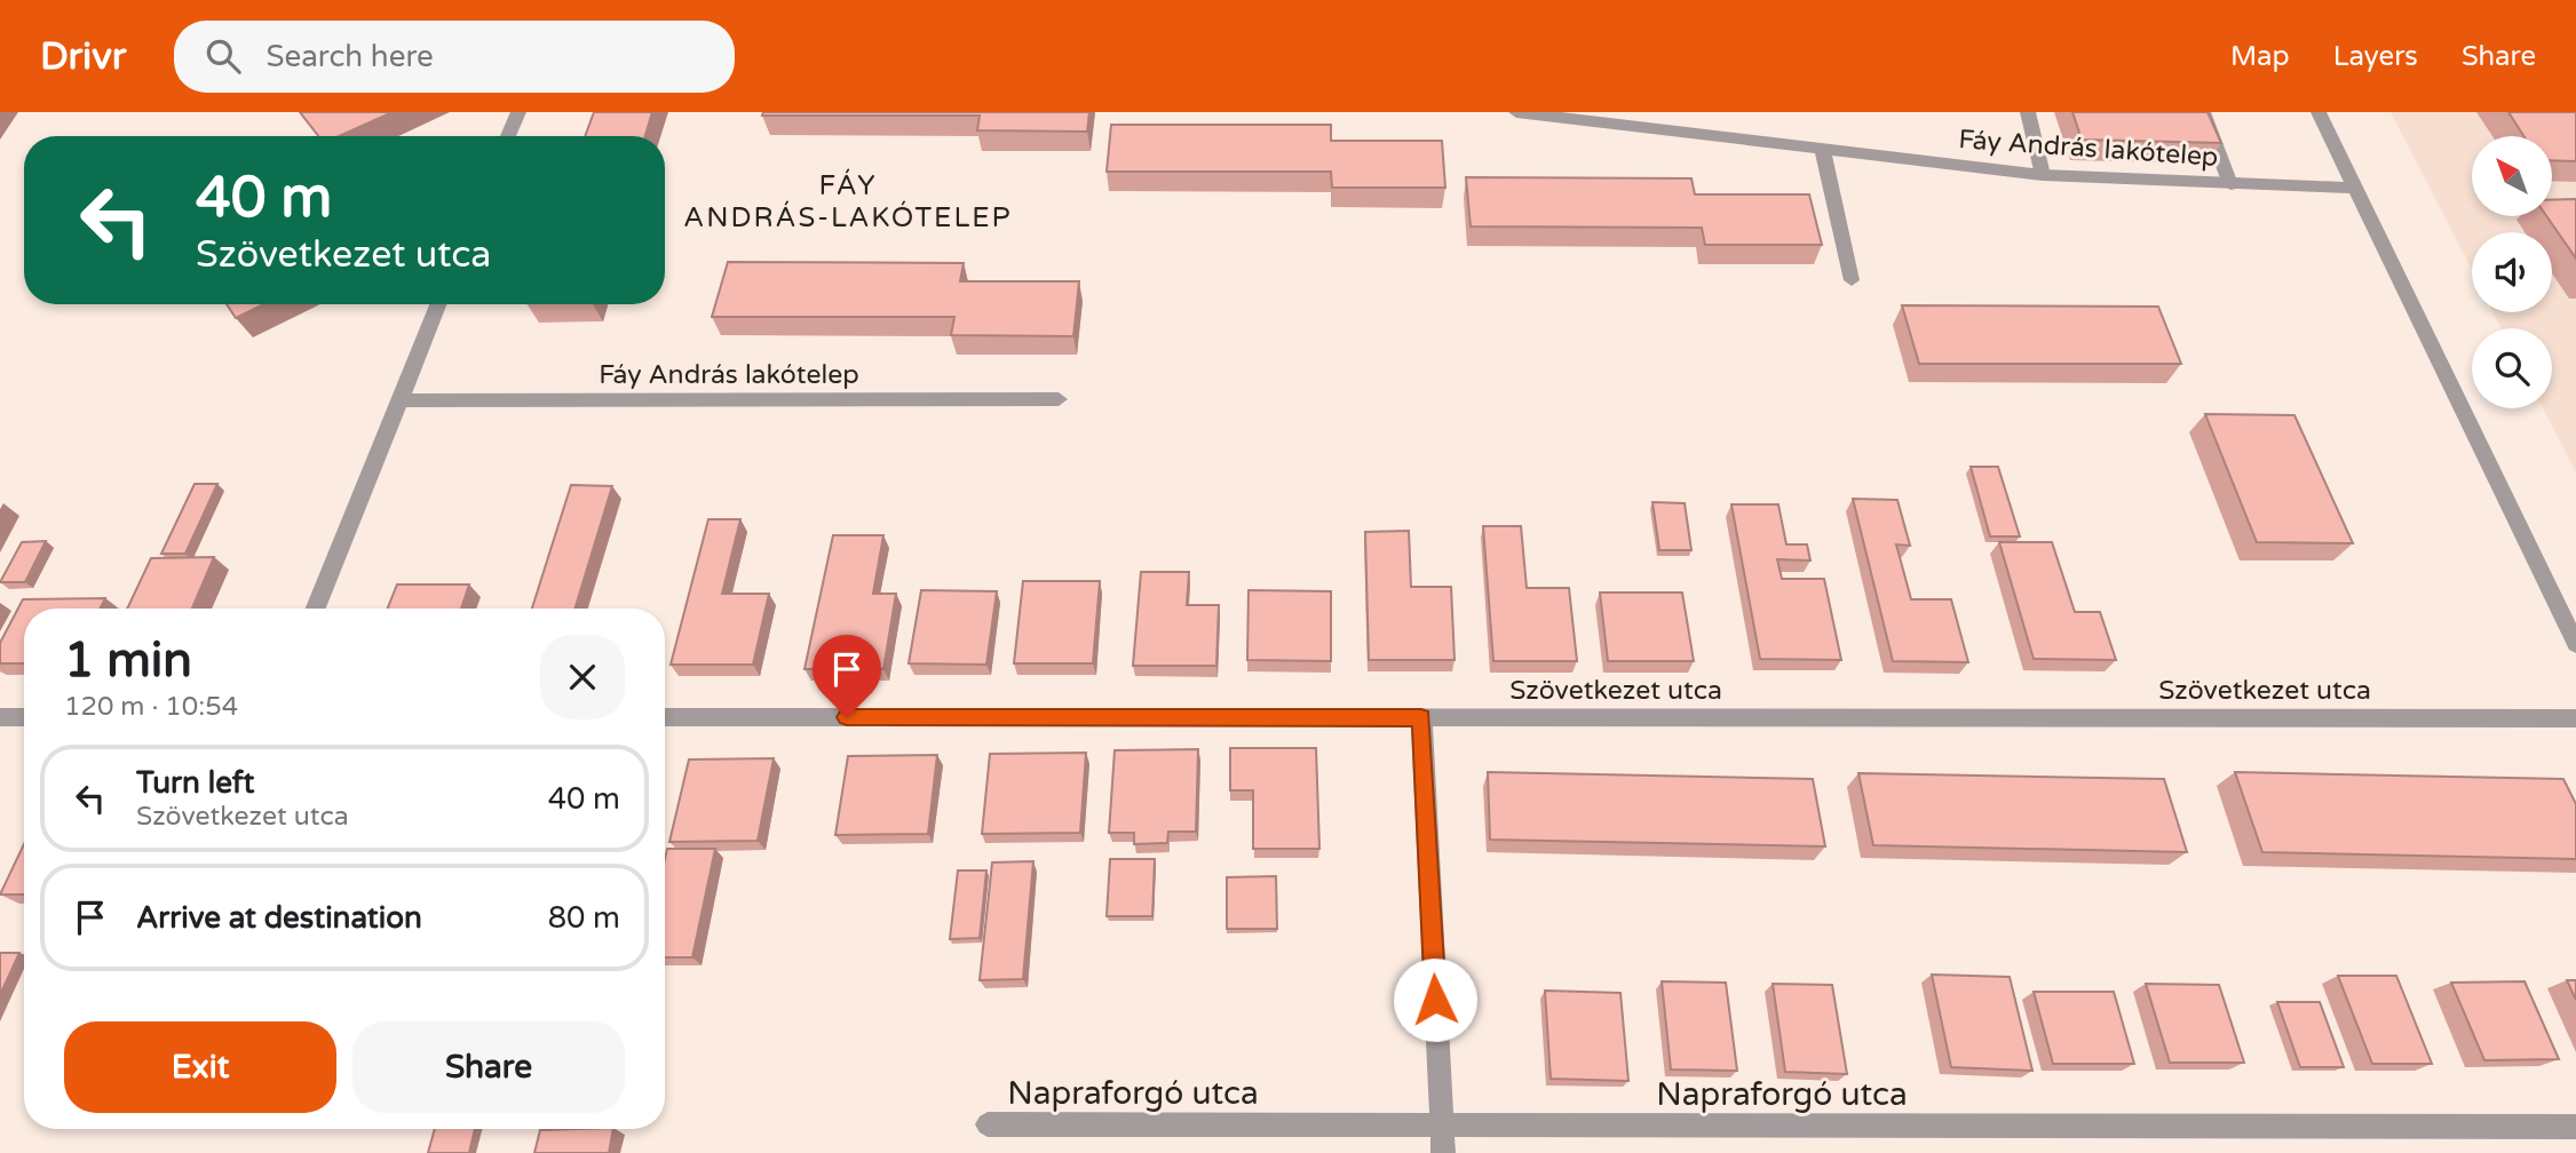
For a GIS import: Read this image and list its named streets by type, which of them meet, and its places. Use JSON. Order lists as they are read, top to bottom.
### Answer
{
  "streets": {
    "street": ["Fáy András lakótelep", "Szövetkezet utca", "Napraforgó utca"]
  },
  "districts": ["FÁY ANDRÁS-LAKÓTELEP"],
  "north": "top left",
  "page": {
    "header": "Drivr",
    "search": "Search here",
    "nav": ["Map", "Layers", "Share"],
    "turn": ["40 m", "Szövetkezet utca"],
    "heading": ["1 min", "120 m · 10:54"],
    "list": [
      {
        "name": "Turn left",
        "note": "Szövetkezet utca",
        "value": "40 m"
      },
      {
        "name": "Arrive at destination",
        "value": "80 m"
      }
    ],
    "buttons": ["Exit", "Share"]
  }
}
